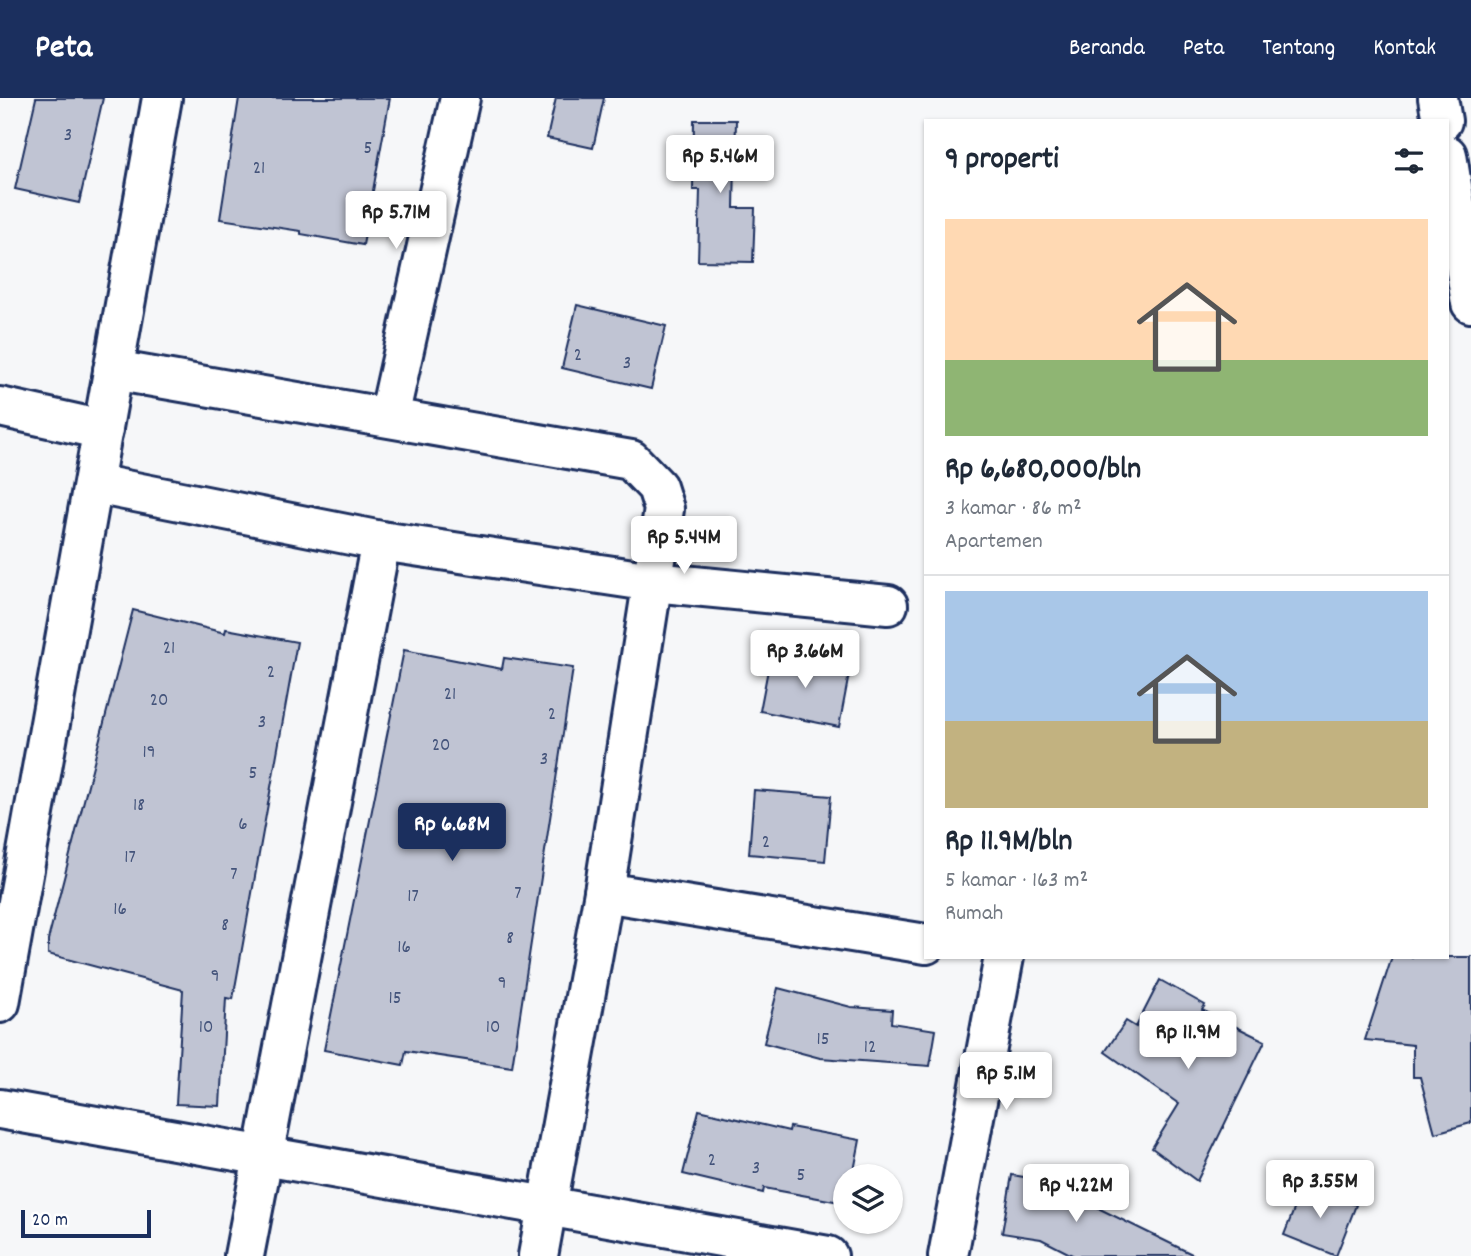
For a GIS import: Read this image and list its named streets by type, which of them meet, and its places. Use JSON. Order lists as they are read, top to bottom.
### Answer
{
  "house_numbers": [
    "3",
    "5",
    "21",
    "2",
    "3",
    "21",
    "2",
    "21",
    "20",
    "2",
    "3",
    "20",
    "19",
    "3",
    "5",
    "18",
    "6",
    "2",
    "17",
    "7",
    "7",
    "17",
    "16",
    "8",
    "8",
    "16",
    "9",
    "9",
    "15",
    "10",
    "10",
    "15",
    "12",
    "2",
    "3",
    "5"
  ],
  "scale_bar": "20 m",
  "page": {
    "header": "Peta",
    "nav": [
      "Beranda",
      "Peta",
      "Tentang",
      "Kontak"
    ],
    "heading": "9 properti",
    "price": [
      "Rp 5.46M",
      "Rp 5.71M",
      "Rp 5.44M",
      "Rp 3.66M",
      "Rp 6.68M",
      "Rp 11.9M",
      "Rp 5.1M",
      "Rp 3.55M",
      "Rp 4.22M"
    ],
    "list": [
      {
        "name": "Rp 6,680,000/bln",
        "note": "3 kamar · 86 m² · Apartemen"
      },
      {
        "name": "Rp 11.9M/bln",
        "note": "5 kamar · 163 m² · Rumah"
      }
    ],
    "scale": "20 m"
  }
}
